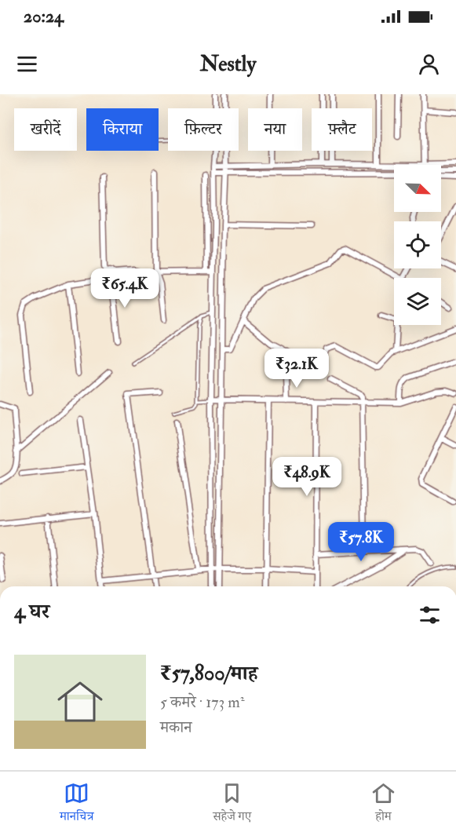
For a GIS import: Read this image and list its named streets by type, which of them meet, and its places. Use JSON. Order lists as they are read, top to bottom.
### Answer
{
  "north": "bottom right",
  "page": {
    "status": "20:24",
    "header": "Nestly",
    "chip": [
      "खरीदें",
      "किराया",
      "फ़िल्टर",
      "नया",
      "फ़्लैट"
    ],
    "price": [
      "₹65.4K",
      "₹32.1K",
      "₹48.9K",
      "₹57.8K"
    ],
    "heading": "4 घर",
    "list": [
      {
        "name": "₹57,800/माह",
        "note": "5 कमरे · 173 m² · मकान"
      }
    ],
    "tabs": ["मानचित्र", "सहेजे गए", "होम"]
  }
}
